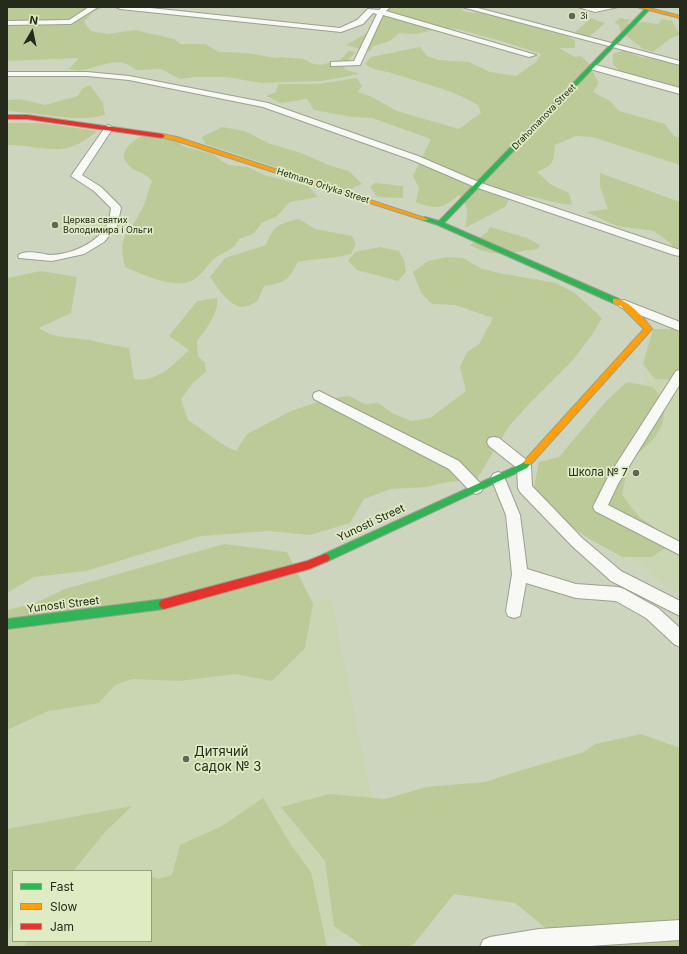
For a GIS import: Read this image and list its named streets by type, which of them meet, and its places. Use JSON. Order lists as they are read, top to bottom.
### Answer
{
  "streets": {
    "street": ["Drahomanova Street", "Hetmana Orlyka Street", "Yunosti Street"]
  },
  "crossings": [
    ["Drahomanova Street", "Hetmana Orlyka Street"],
    ["Hetmana Orlyka Street", "Yunosti Street"]
  ],
  "places": [
    "3і",
    "Церква святих Володимира і Ольги",
    "Школа № 7",
    "Дитячий садок № 3"
  ],
  "legend": ["Fast", "Slow", "Jam"],
  "north": "top"
}
